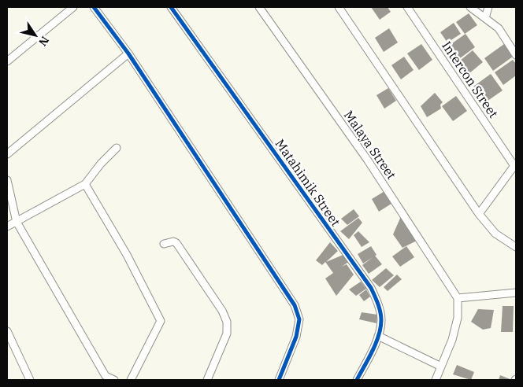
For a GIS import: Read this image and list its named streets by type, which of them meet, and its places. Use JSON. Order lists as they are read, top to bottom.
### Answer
{
  "streets": {
    "street": ["Intercon Street", "Malaya Street", "Matahimik Street"]
  },
  "north": "bottom right"
}
